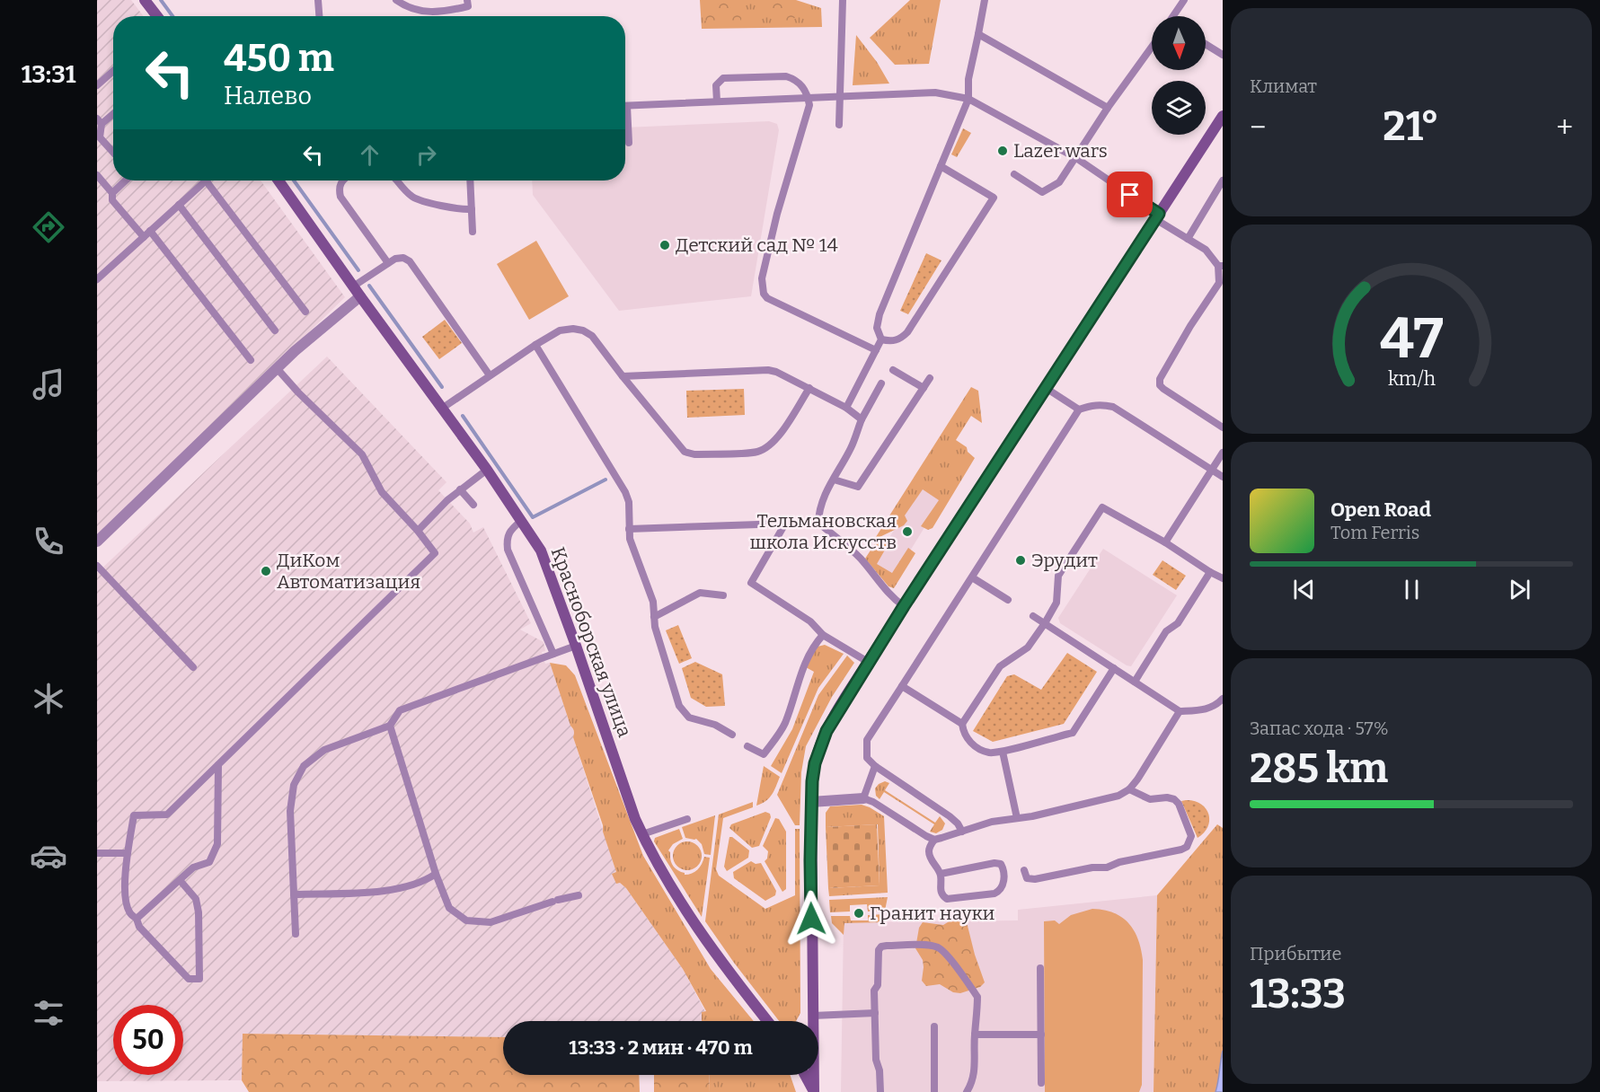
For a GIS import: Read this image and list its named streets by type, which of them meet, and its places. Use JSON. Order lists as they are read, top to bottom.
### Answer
{
  "streets": {
    "main road": ["Красноборская улица"]
  },
  "places": [
    "Lazer wars",
    "Детский сад № 14",
    "Тельмановская школа Искусств",
    "Эрудит",
    "ДиКом Автоматизация",
    "Гранит науки"
  ],
  "north": "bottom",
  "page": {
    "tabs": "13:31",
    "tile": [
      "Климат",
      ["Запас хода · 57%", "285 km"],
      ["Прибытие", "13:33"]
    ],
    "turn": ["450 m", "Налево"],
    "heat": ["−", "21°", "+"],
    "song": ["Open Road", "Tom Ferris"],
    "limit": "50",
    "trip": "13:33 · 2 мин · 470 m",
    "gauge": ["47", "km/h"]
  }
}
